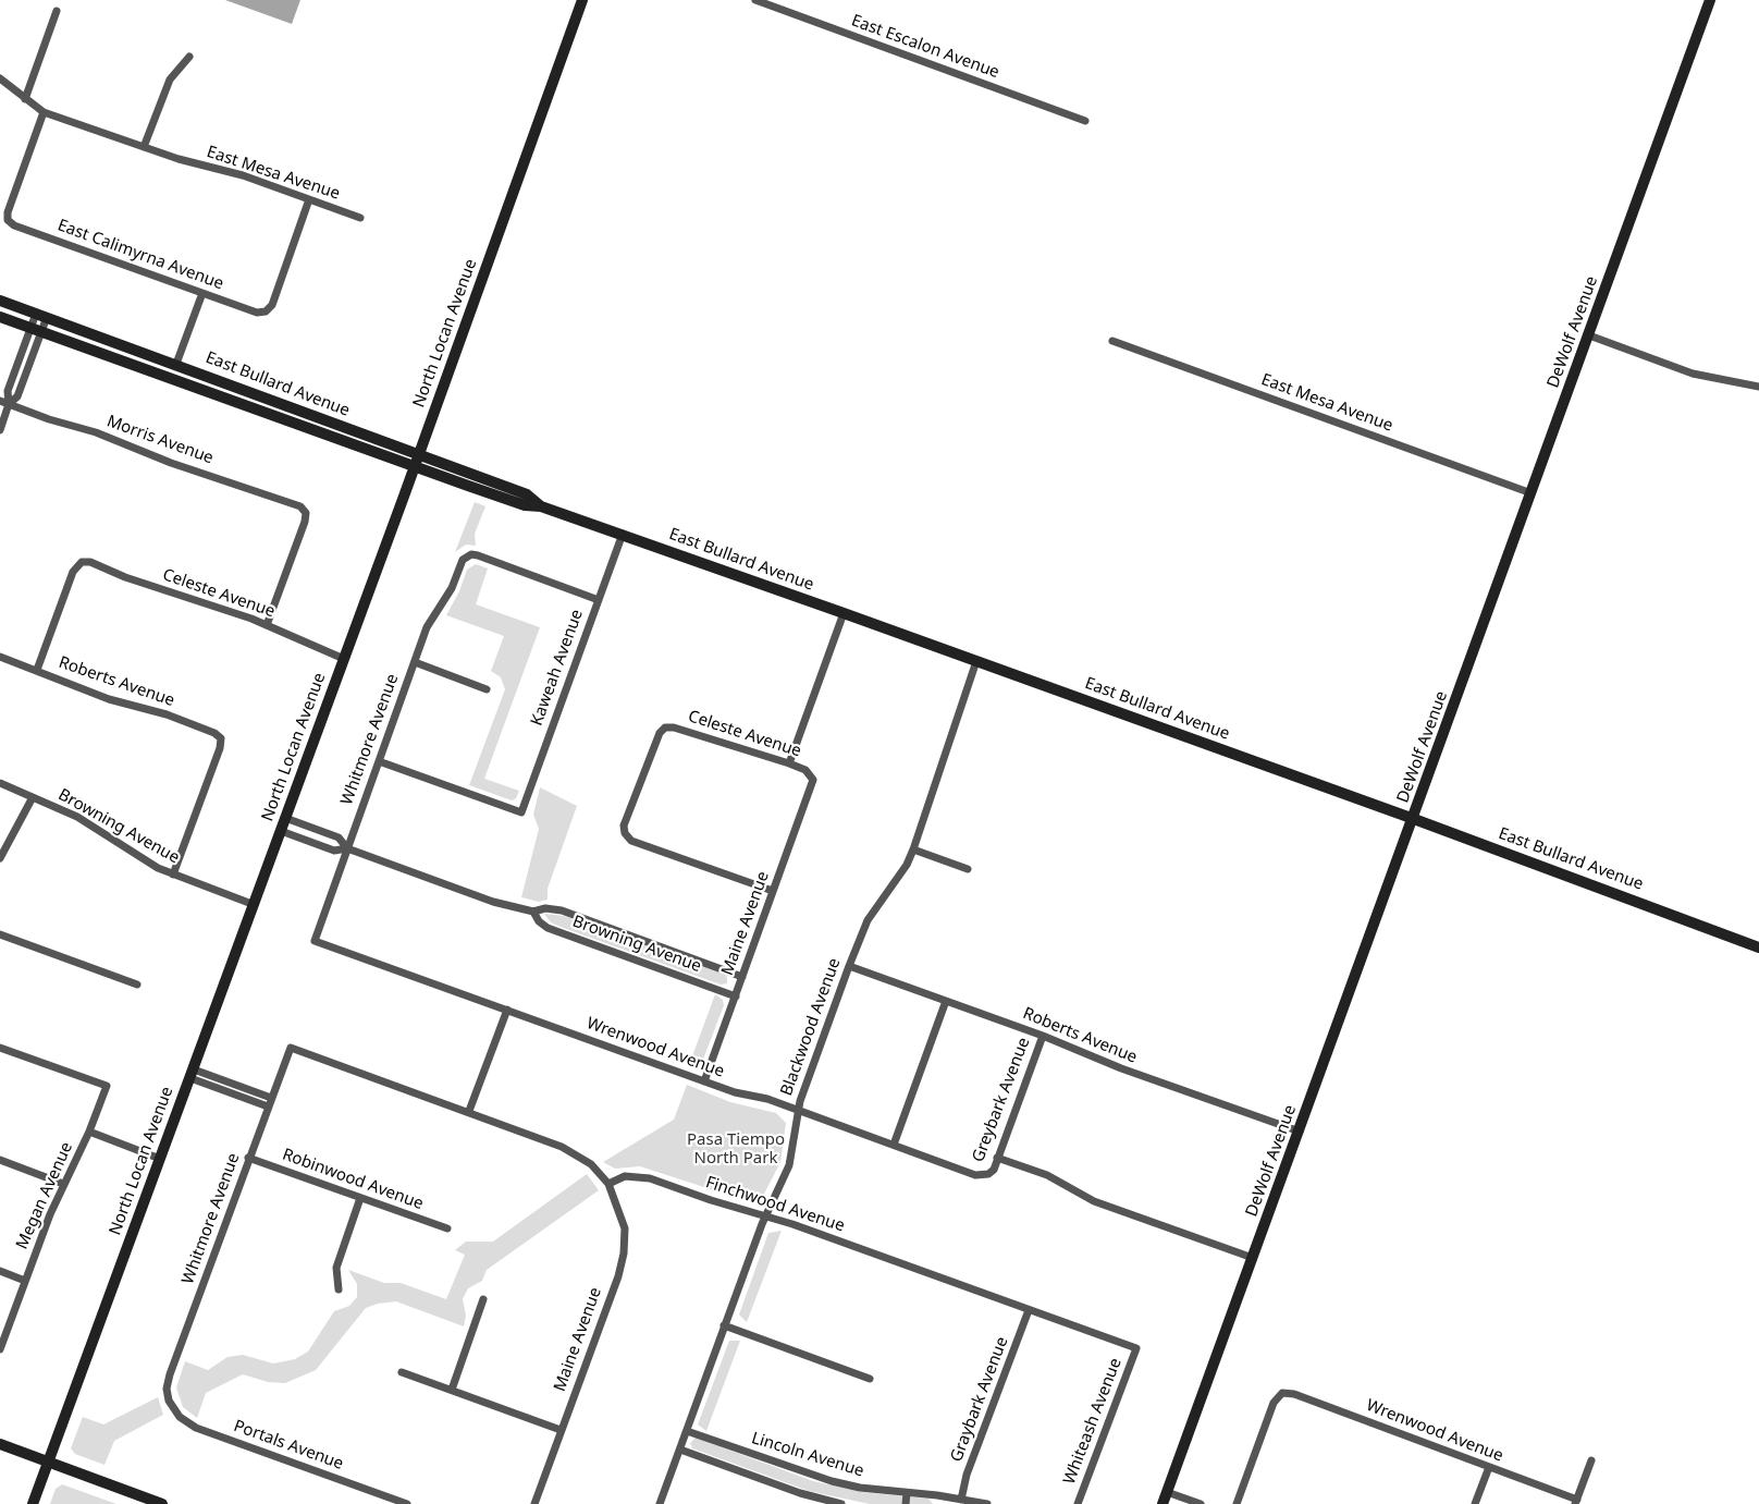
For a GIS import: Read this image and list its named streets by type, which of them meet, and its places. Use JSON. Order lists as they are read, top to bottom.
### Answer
{
  "streets": {
    "street": [
      "East Escalon Avenue",
      "East Mesa Avenue",
      "East Calimyrna Avenue",
      "DeWolf Avenue",
      "North Locan Avenue",
      "East Bullard Avenue",
      "Morris Avenue",
      "Celeste Avenue",
      "Kaweah Avenue",
      "Roberts Avenue",
      "Whitmore Avenue",
      "Browning Avenue",
      "Maine Avenue",
      "Blackwood Avenue",
      "Wrenwood Avenue",
      "Greybark Avenue",
      "Robinwood Avenue",
      "Megan Avenue",
      "Finchwood Avenue",
      "Graybark Avenue",
      "Whiteash Avenue",
      "Portals Avenue",
      "Lincoln Avenue"
    ]
  },
  "crossings": [
    ["East Mesa Avenue", "East Calimyrna Avenue"],
    ["East Mesa Avenue", "DeWolf Avenue"],
    ["DeWolf Avenue", "East Bullard Avenue"],
    ["DeWolf Avenue", "Roberts Avenue"],
    ["North Locan Avenue", "East Bullard Avenue"],
    ["North Locan Avenue", "Celeste Avenue"],
    ["North Locan Avenue", "Browning Avenue"],
    ["East Bullard Avenue", "Kaweah Avenue"],
    ["East Bullard Avenue", "Blackwood Avenue"],
    ["Morris Avenue", "Celeste Avenue"],
    ["Celeste Avenue", "Roberts Avenue"],
    ["Celeste Avenue", "Maine Avenue"],
    ["Kaweah Avenue", "Whitmore Avenue"],
    ["Roberts Avenue", "Browning Avenue"],
    ["Roberts Avenue", "Blackwood Avenue"],
    ["Roberts Avenue", "Greybark Avenue"],
    ["Whitmore Avenue", "Browning Avenue"],
    ["Whitmore Avenue", "Wrenwood Avenue"],
    ["Whitmore Avenue", "Robinwood Avenue"],
    ["Whitmore Avenue", "Portals Avenue"],
    ["Browning Avenue", "Maine Avenue"],
    ["Maine Avenue", "Wrenwood Avenue"],
    ["Maine Avenue", "Finchwood Avenue"],
    ["Blackwood Avenue", "Wrenwood Avenue"],
    ["Blackwood Avenue", "Finchwood Avenue"],
    ["Blackwood Avenue", "Lincoln Avenue"],
    ["Wrenwood Avenue", "Greybark Avenue"],
    ["Finchwood Avenue", "Graybark Avenue"],
    ["Finchwood Avenue", "Whiteash Avenue"],
    ["Graybark Avenue", "Lincoln Avenue"]
  ],
  "parks": ["Pasa Tiempo North Park"]
}
